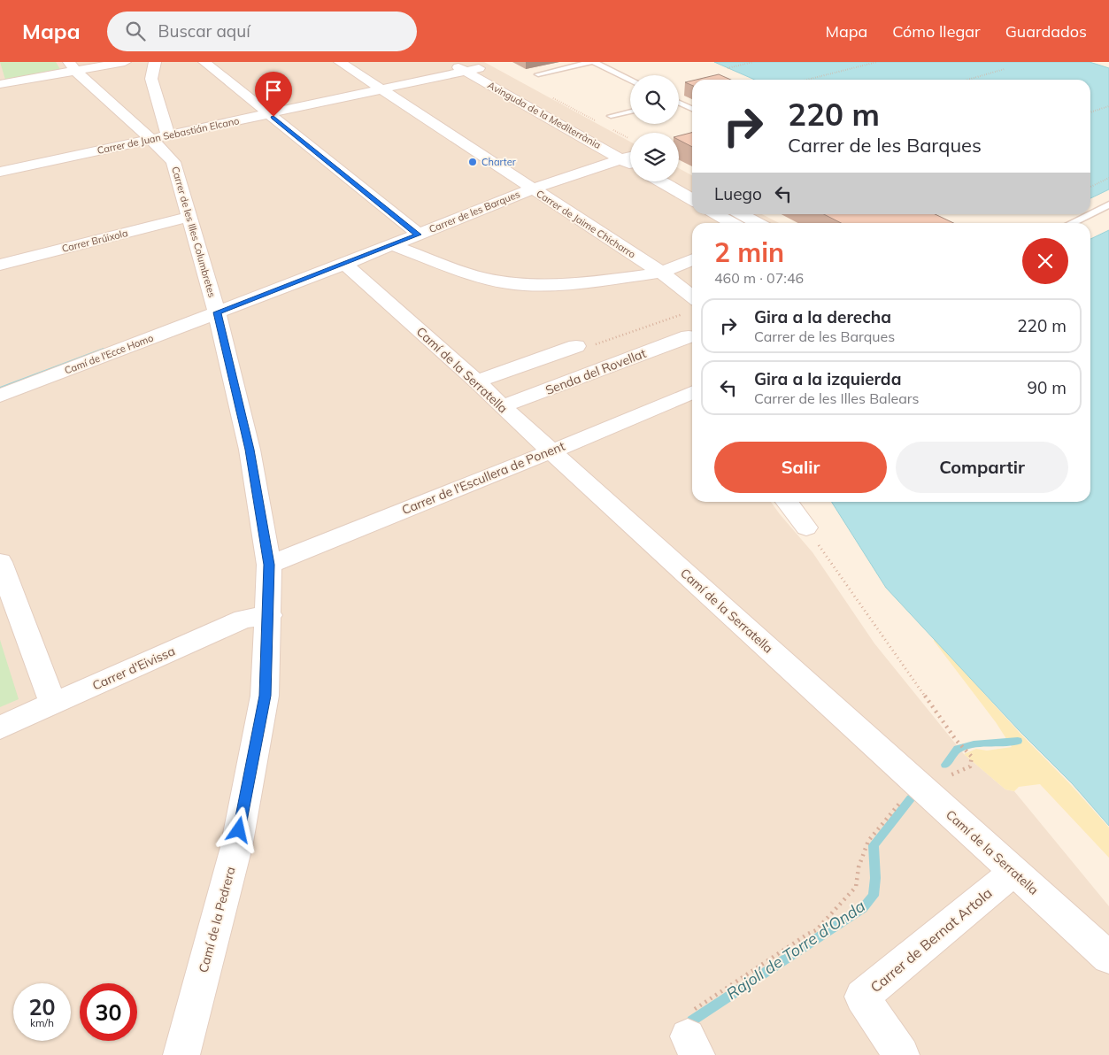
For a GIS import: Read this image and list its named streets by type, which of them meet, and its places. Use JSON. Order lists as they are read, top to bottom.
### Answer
{
  "streets": {
    "street": [
      "Avinguda de la Mediterrània",
      "Carrer de Juan Sebastián Elcano",
      "Carrer de les Barques",
      "Carrer de Jaime Chicharro",
      "Carrer de les Illes Columbretes",
      "Carrer Brúixola",
      "Camí de l'Ecce Homo",
      "Camí de la Serratella",
      "Senda del Rovellat",
      "Carrer de l'Escullera de Ponent",
      "Carrer d'Eivissa",
      "Camí de la Pedrera",
      "Carrer de Bernat Artola"
    ]
  },
  "crossings": [
    ["Avinguda de la Mediterrània", "Carrer de Juan Sebastián Elcano"],
    ["Carrer de Juan Sebastián Elcano", "Carrer de Jaime Chicharro"],
    ["Carrer de Juan Sebastián Elcano", "Carrer de les Illes Columbretes"],
    ["Carrer de les Barques", "Carrer de Jaime Chicharro"],
    ["Carrer de les Barques", "Carrer de les Illes Columbretes"],
    ["Carrer de les Barques", "Camí de l'Ecce Homo"],
    ["Carrer de les Barques", "Camí de la Serratella"],
    ["Carrer de les Barques", "Camí de la Pedrera"],
    ["Carrer de les Illes Columbretes", "Carrer Brúixola"],
    ["Carrer de les Illes Columbretes", "Camí de l'Ecce Homo"],
    ["Carrer de les Illes Columbretes", "Camí de la Pedrera"],
    ["Camí de l'Ecce Homo", "Camí de la Pedrera"],
    ["Camí de la Serratella", "Senda del Rovellat"],
    ["Camí de la Serratella", "Carrer de l'Escullera de Ponent"],
    ["Camí de la Serratella", "Carrer de Bernat Artola"],
    ["Carrer de l'Escullera de Ponent", "Camí de la Pedrera"],
    ["Carrer d'Eivissa", "Camí de la Pedrera"]
  ],
  "water": ["Rajolí de Torre d'Onda"],
  "places": ["Charter"],
  "page": {
    "header": "Mapa",
    "search": "Buscar aquí",
    "nav": ["Mapa", "Cómo llegar", "Guardados"],
    "turn": ["220 m", "Carrer de les Barques"],
    "then": "Luego",
    "heading": ["2 min", "460 m · 07:46"],
    "list": [
      {
        "name": "Gira a la derecha",
        "note": "Carrer de les Barques",
        "value": "220 m"
      },
      {
        "name": "Gira a la izquierda",
        "note": "Carrer de les Illes Balears",
        "value": "90 m"
      }
    ],
    "buttons": ["Salir", "Compartir"],
    "speed": "20 km/h",
    "limit": "30"
  }
}
